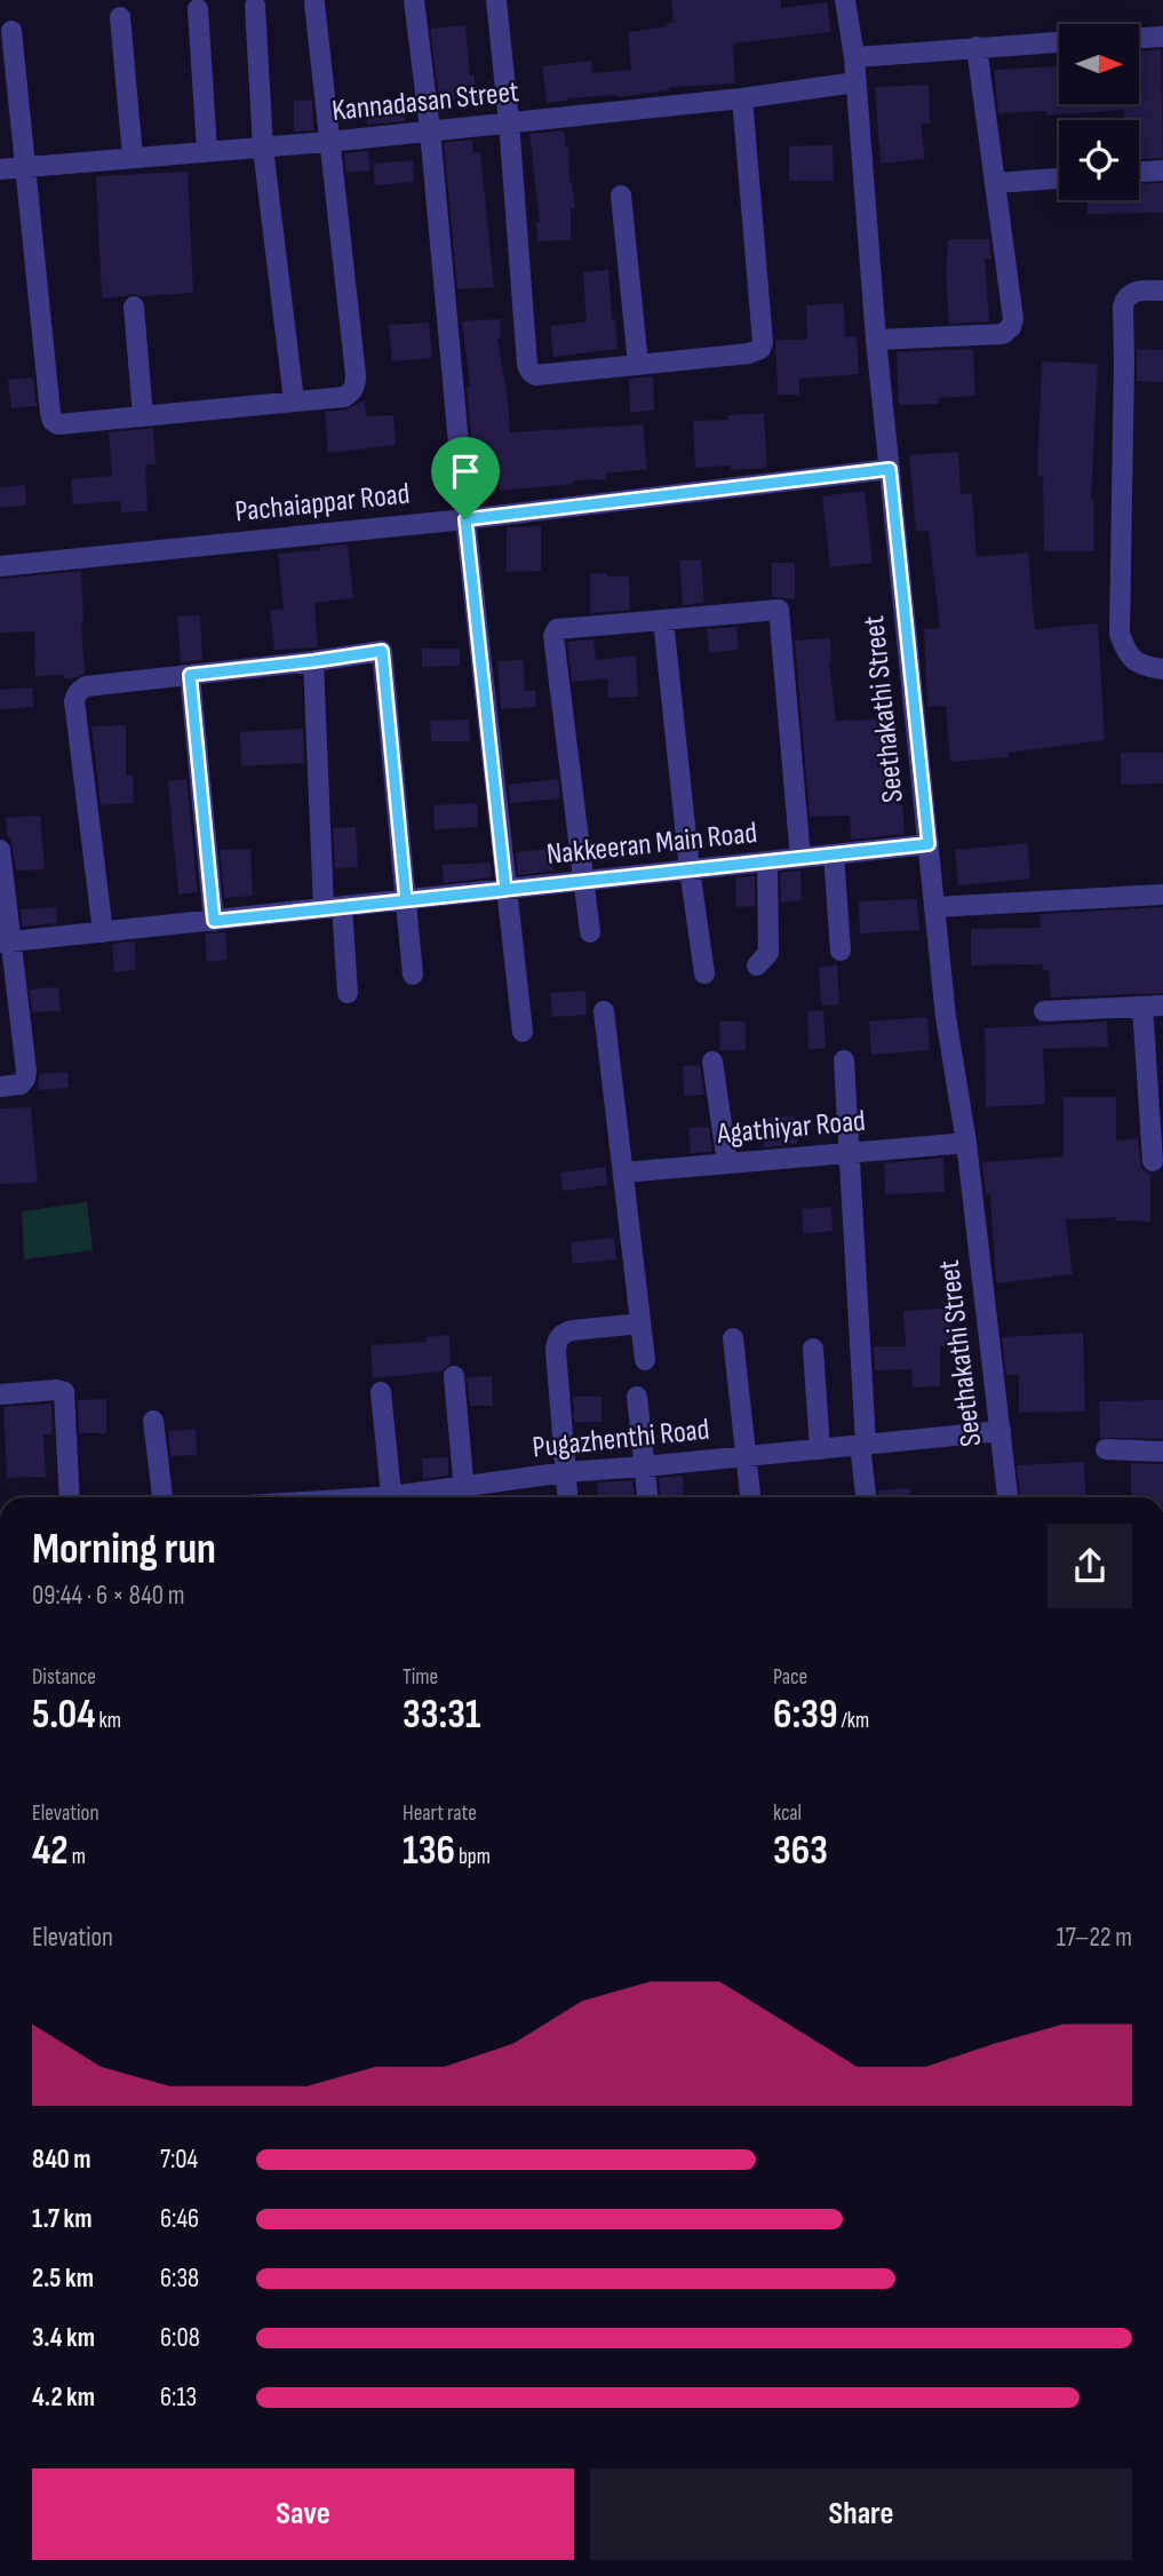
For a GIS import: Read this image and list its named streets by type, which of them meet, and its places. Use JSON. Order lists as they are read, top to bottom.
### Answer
{
  "streets": {
    "street": [
      "Kannadasan Street",
      "Pachaiappar Road",
      "Seethakathi Street",
      "Nakkeeran Main Road",
      "Agathiyar Road",
      "Pugazhenthi Road"
    ]
  },
  "crossings": [
    ["Kannadasan Street", "Seethakathi Street"],
    ["Pachaiappar Road", "Seethakathi Street"],
    ["Seethakathi Street", "Nakkeeran Main Road"],
    ["Seethakathi Street", "Agathiyar Road"],
    ["Seethakathi Street", "Pugazhenthi Road"]
  ],
  "north": "right",
  "page": {
    "heading": ["Morning run", "09:44 · 6 × 840 m"],
    "stats": [
      ["Distance", "5.04 km"],
      ["Time", "33:31"],
      ["Pace", "6:39 /km"],
      ["Elevation", "42 m"],
      ["Heart rate", "136 bpm"],
      ["kcal", "363"]
    ],
    "chart": ["Elevation", "17–22 m"],
    "list": [
      {
        "name": "840 m",
        "note": "7:04"
      },
      {
        "name": "1.7 km",
        "note": "6:46"
      },
      {
        "name": "2.5 km",
        "note": "6:38"
      },
      {
        "name": "3.4 km",
        "note": "6:08"
      },
      {
        "name": "4.2 km",
        "note": "6:13"
      }
    ],
    "buttons": ["Save", "Share"]
  }
}
